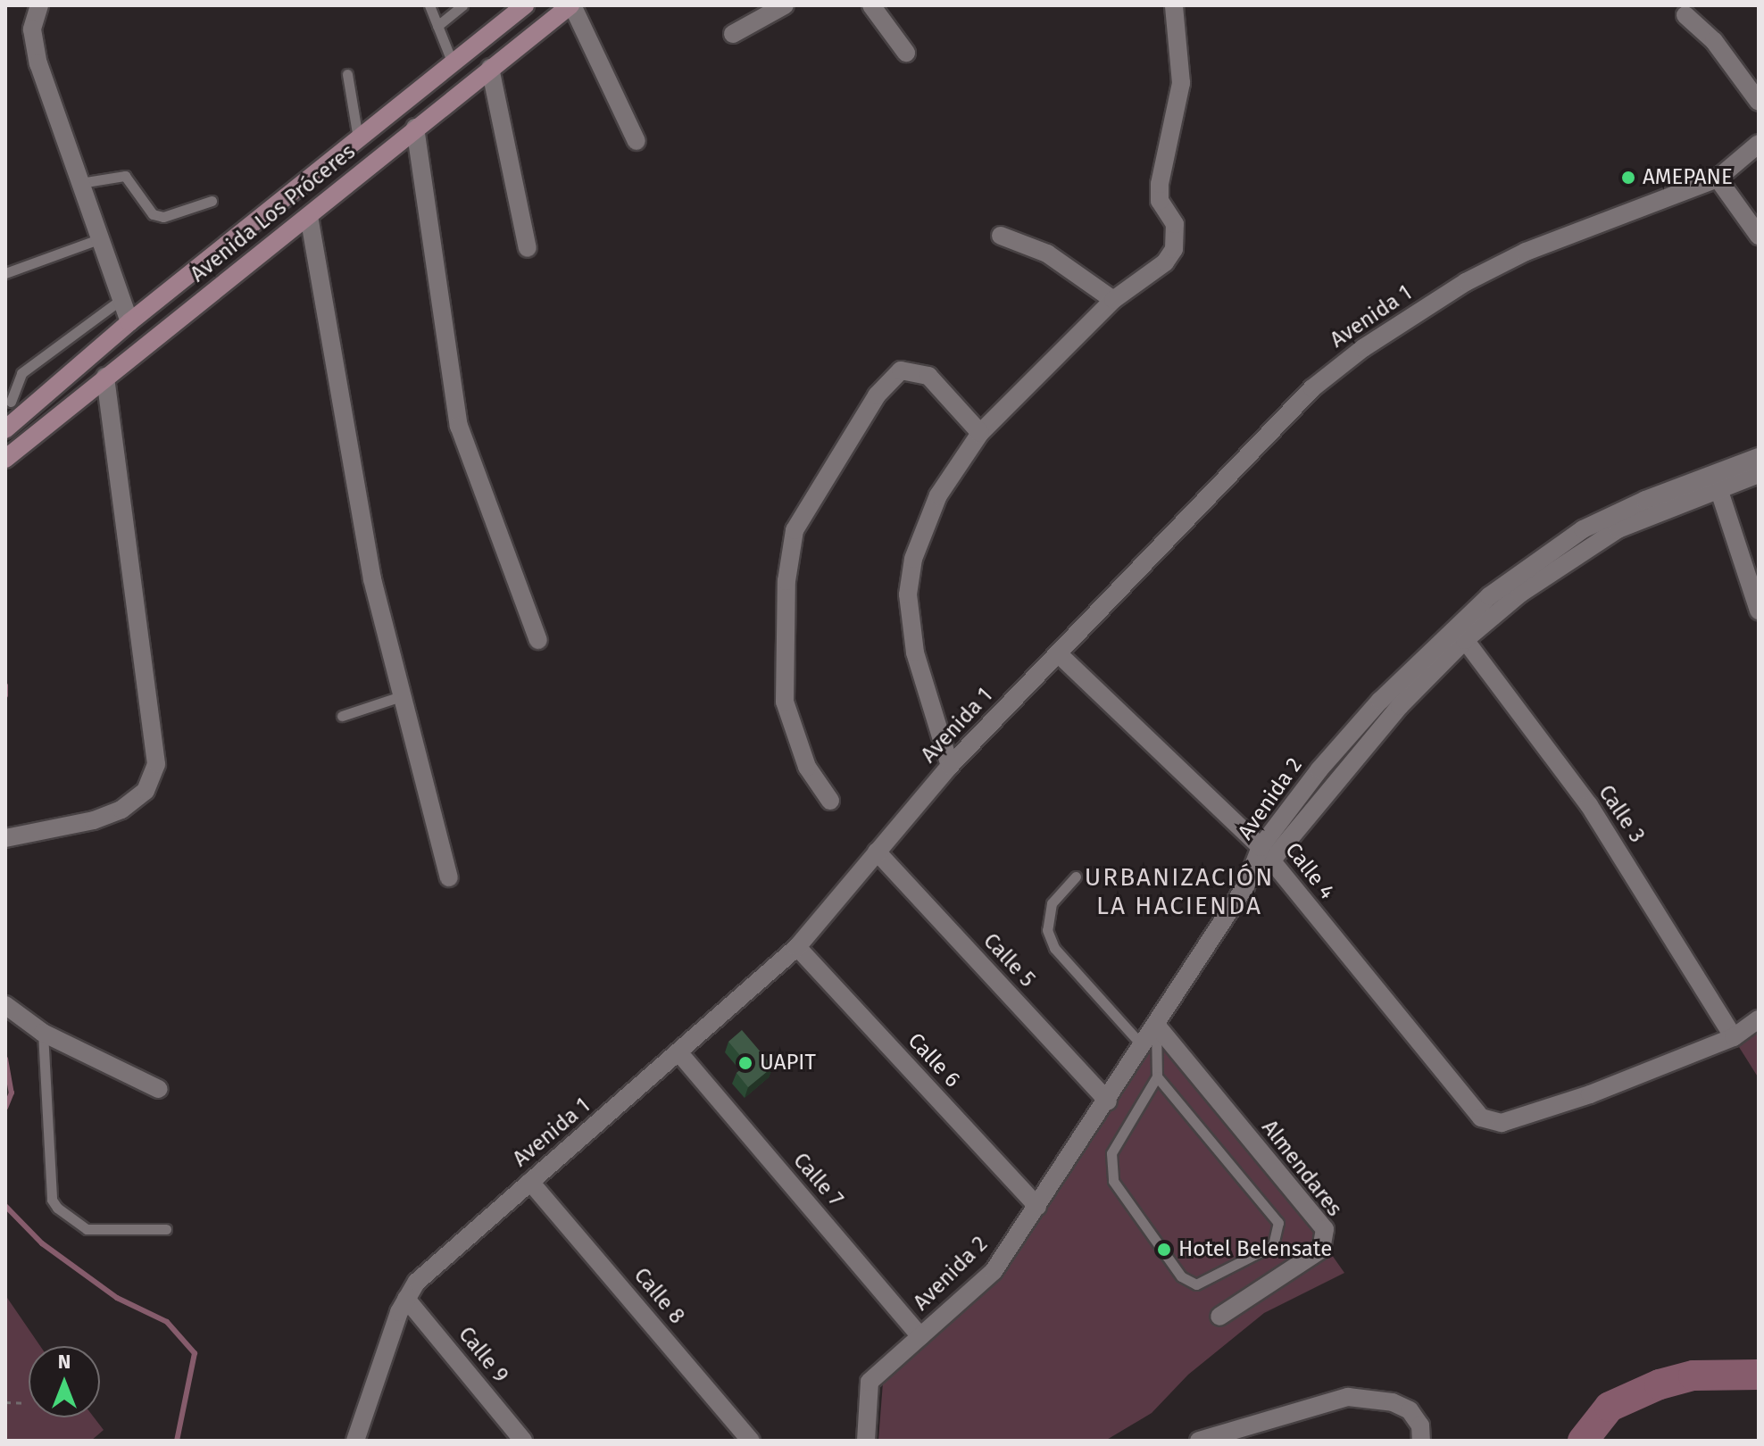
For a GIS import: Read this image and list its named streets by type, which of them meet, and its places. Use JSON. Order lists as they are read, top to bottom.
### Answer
{
  "streets": {
    "main road": ["Avenida Los Próceres"],
    "street": [
      "Avenida 1",
      "Avenida 2",
      "Calle 3",
      "Calle 4",
      "Calle 5",
      "Calle 6",
      "Almendares",
      "Calle 7",
      "Calle 8",
      "Calle 9"
    ]
  },
  "crossings": [
    ["Avenida 1", "Calle 4"],
    ["Avenida 1", "Calle 5"],
    ["Avenida 1", "Calle 6"],
    ["Avenida 1", "Calle 7"],
    ["Avenida 1", "Calle 8"],
    ["Avenida 1", "Calle 9"],
    ["Avenida 2", "Calle 3"],
    ["Avenida 2", "Calle 4"],
    ["Avenida 2", "Calle 5"],
    ["Avenida 2", "Calle 6"],
    ["Avenida 2", "Almendares"],
    ["Avenida 2", "Calle 7"],
    ["Calle 3", "Calle 4"]
  ],
  "districts": ["URBANIZACIÓN LA HACIENDA"],
  "places": ["AMEPANE", "UAPIT", "Hotel Belensate"],
  "north": "top"
}
